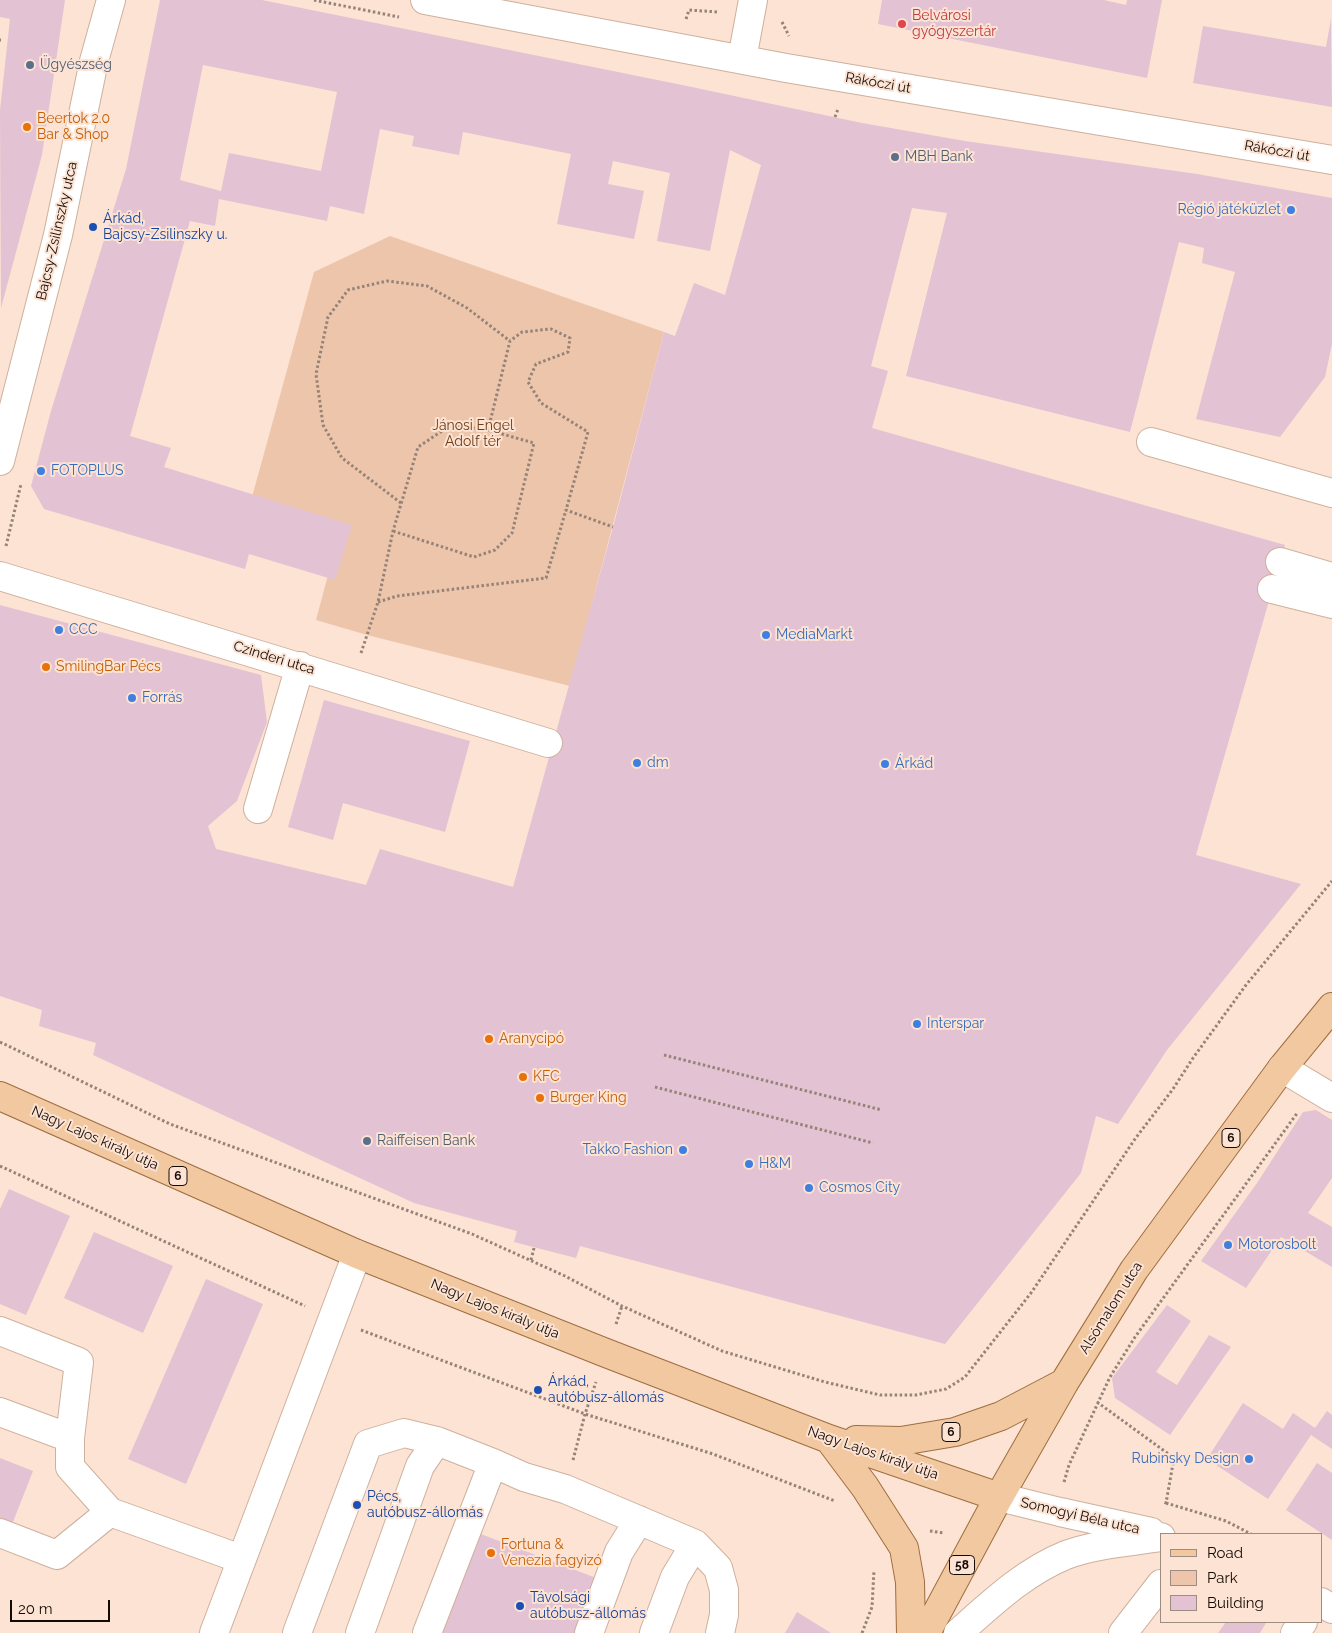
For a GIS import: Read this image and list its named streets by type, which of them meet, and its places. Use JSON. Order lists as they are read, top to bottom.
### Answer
{
  "streets": {
    "main road": [
      "Nagy Lajos király útja",
      "6",
      "Alsómalom utca",
      "58"
    ],
    "street": [
      "Rákóczi út",
      "Bajcsy-Zsilinszky utca",
      "Czinderi utca",
      "Somogyi Béla utca"
    ]
  },
  "crossings": [
    ["Nagy Lajos király útja", "6"],
    ["Nagy Lajos király útja", "Alsómalom utca"],
    ["Nagy Lajos király útja", "Somogyi Béla utca"],
    ["6", "Alsómalom utca"],
    ["Alsómalom utca", "Somogyi Béla utca"]
  ],
  "parks": ["Jánosi Engel Adolf tér"],
  "places": [
    "Belvárosi gyógyszertár",
    "Ügyészség",
    "Beertok 2.0 Bar & Shop",
    "MBH Bank",
    "Régió játéküzlet",
    "Árkád, Bajcsy-Zsilinszky u.",
    "FOTOPLUS",
    "CCC",
    "MediaMarkt",
    "SmilingBar Pécs",
    "Forrás",
    "dm",
    "Árkád",
    "Interspar",
    "Aranycipó",
    "KFC",
    "Burger King",
    "Raiffeisen Bank",
    "Takko Fashion",
    "H&M",
    "Cosmos City",
    "Motorosbolt",
    "Árkád, autóbusz-állomás",
    "Rubinsky Design",
    "Pécs, autóbusz-állomás",
    "Fortuna & Venezia fagyizó",
    "Távolsági autóbusz-állomás"
  ],
  "legend": ["Road", "Park", "Building"],
  "scale_bar": "20 m"
}
